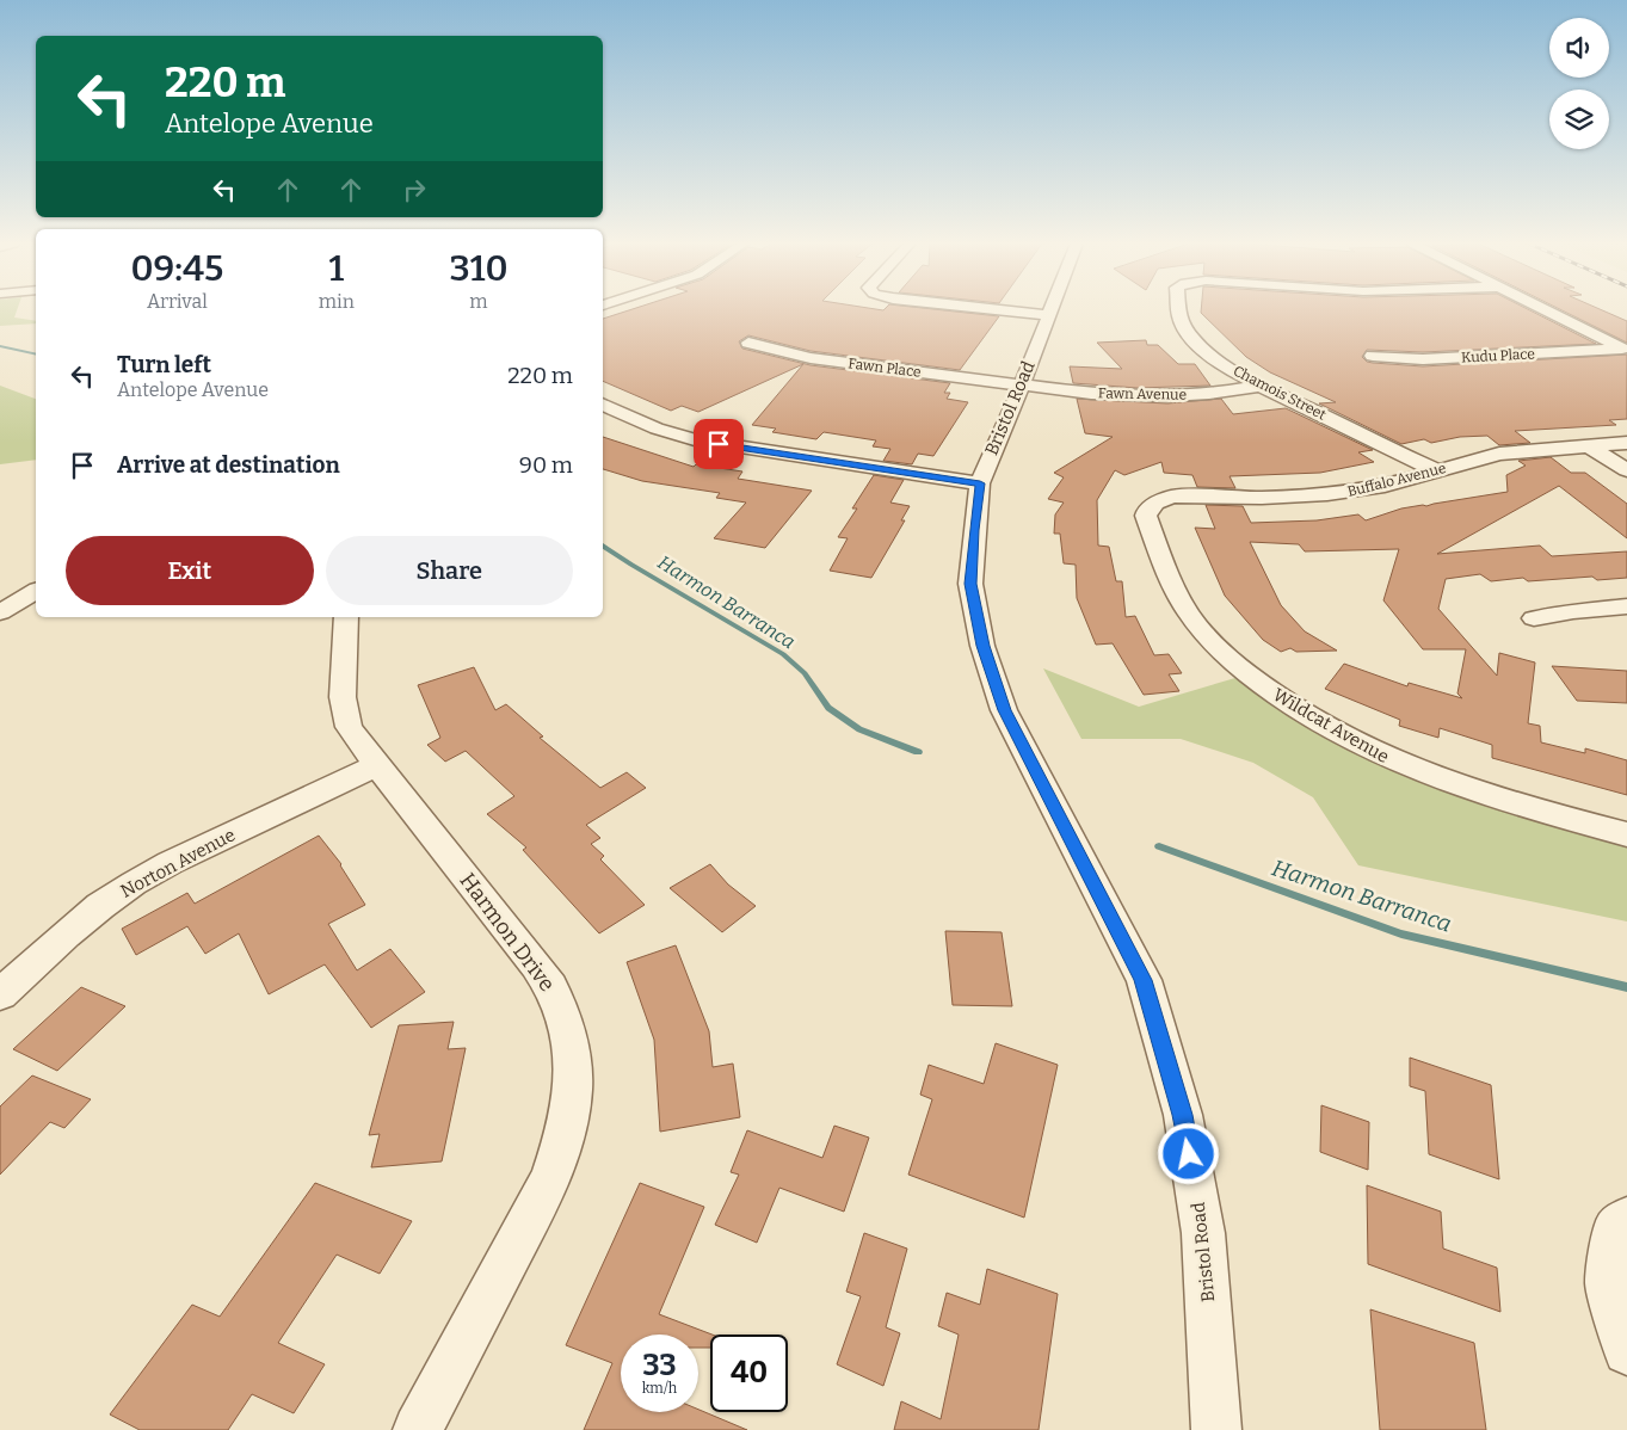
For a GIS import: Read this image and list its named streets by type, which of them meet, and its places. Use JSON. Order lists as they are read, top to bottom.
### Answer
{
  "streets": {
    "street": [
      "Kudu Place",
      "Fawn Place",
      "Chamois Street",
      "Fawn Avenue",
      "Bristol Road",
      "Buffalo Avenue",
      "Wildcat Avenue",
      "Norton Avenue",
      "Harmon Drive"
    ]
  },
  "crossings": [
    ["Fawn Place", "Fawn Avenue"],
    ["Fawn Place", "Bristol Road"],
    ["Chamois Street", "Fawn Avenue"],
    ["Chamois Street", "Buffalo Avenue"],
    ["Fawn Avenue", "Bristol Road"],
    ["Buffalo Avenue", "Wildcat Avenue"],
    ["Norton Avenue", "Harmon Drive"]
  ],
  "water": ["Harmon Barranca"],
  "page": {
    "turn": ["220 m", "Antelope Avenue"],
    "eta": [
      "09:45",
      "Arrival",
      "1",
      "min",
      "310",
      "m"
    ],
    "list": [
      {
        "name": "Turn left",
        "note": "Antelope Avenue",
        "value": "220 m"
      },
      {
        "name": "Arrive at destination",
        "value": "90 m"
      }
    ],
    "buttons": ["Exit", "Share"],
    "speed": "33 km/h",
    "limit": "40"
  }
}
